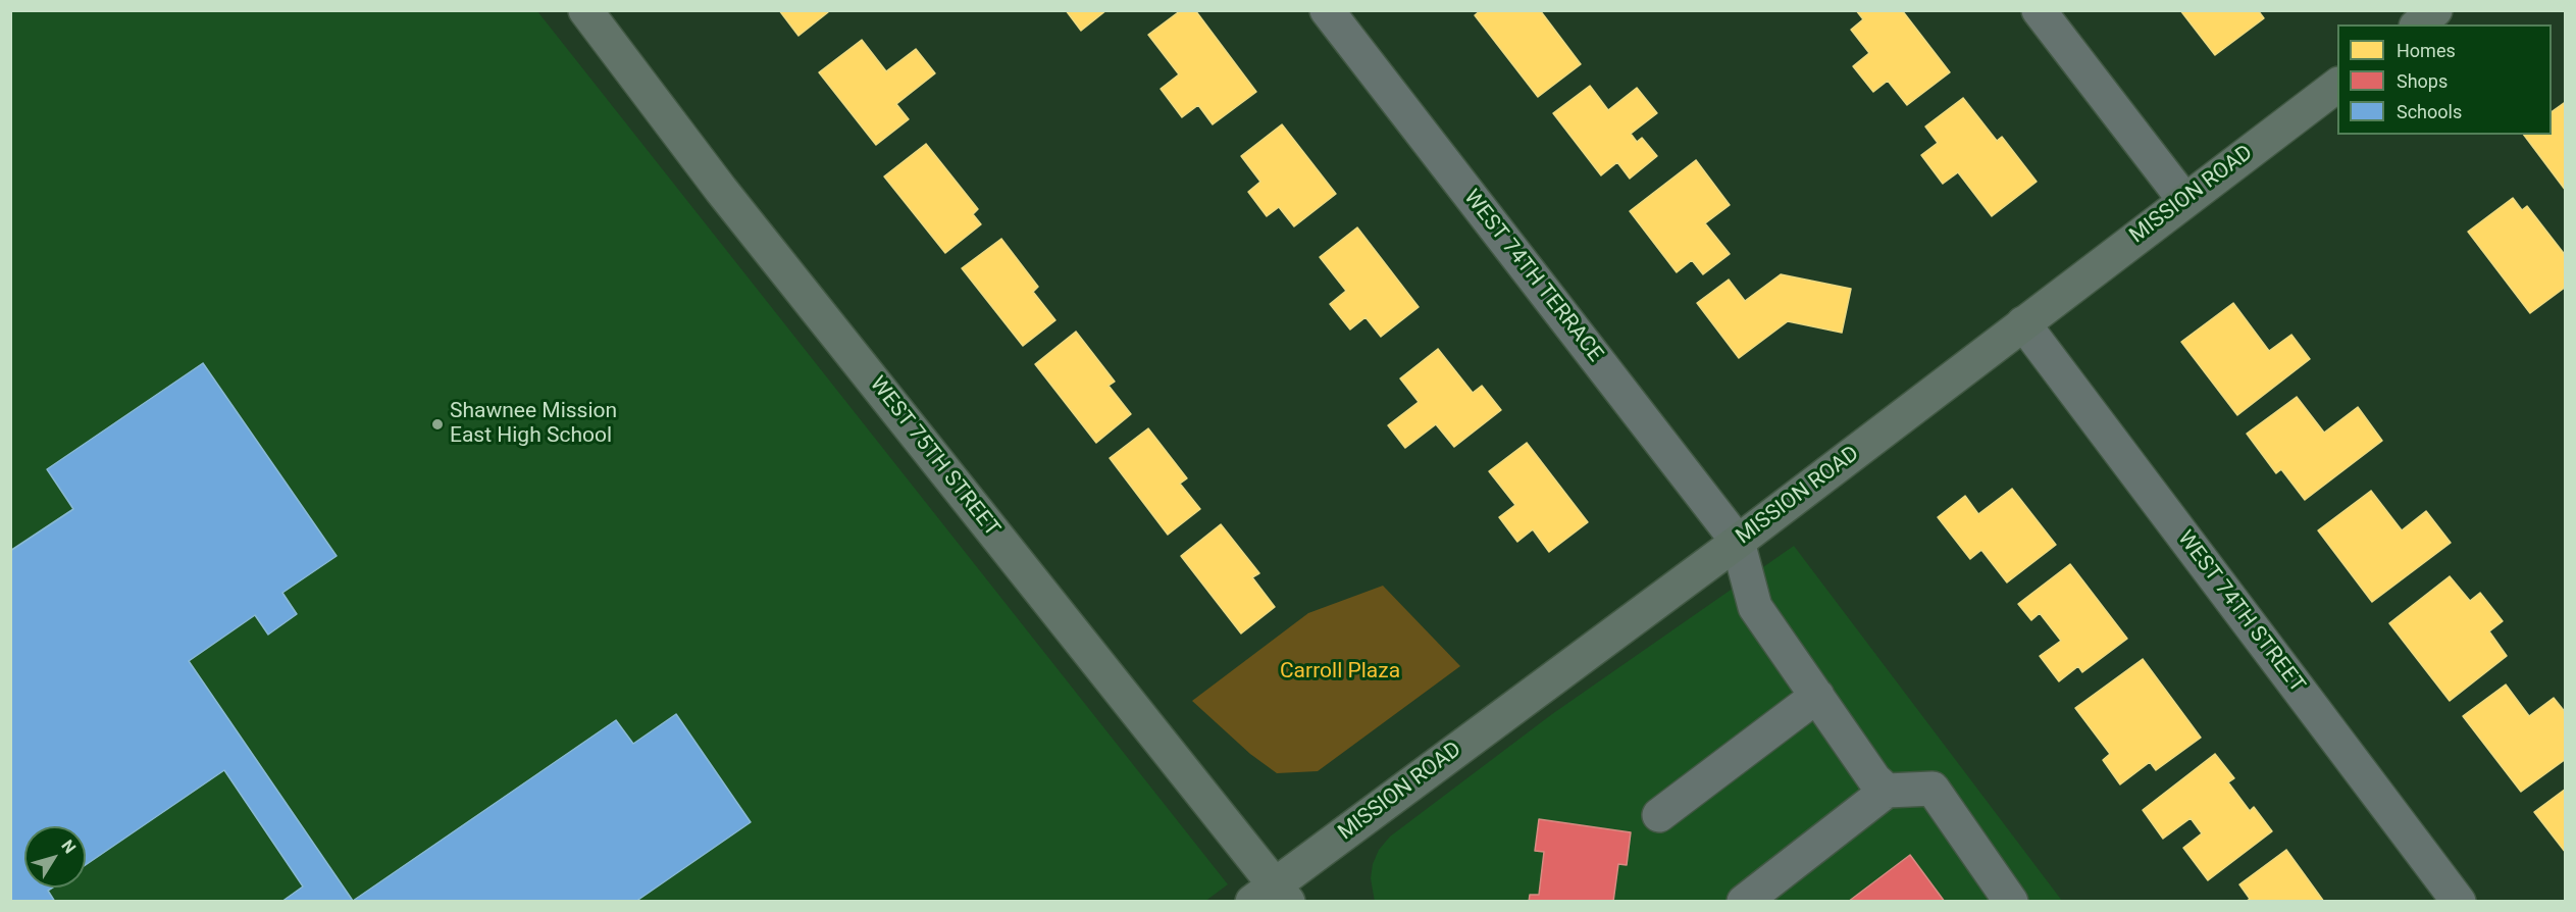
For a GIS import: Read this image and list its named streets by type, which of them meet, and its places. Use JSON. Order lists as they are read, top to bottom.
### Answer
{
  "streets": {
    "main road": ["MISSION ROAD", "WEST 75TH STREET"],
    "street": ["WEST 74TH TERRACE", "WEST 74TH STREET"]
  },
  "crossings": [
    ["MISSION ROAD", "WEST 74TH TERRACE"],
    ["MISSION ROAD", "WEST 75TH STREET"],
    ["MISSION ROAD", "WEST 74TH STREET"]
  ],
  "parks": ["Carroll Plaza"],
  "places": ["Shawnee Mission East High School"],
  "legend": ["Homes", "Shops", "Schools"],
  "north": "top right"
}
